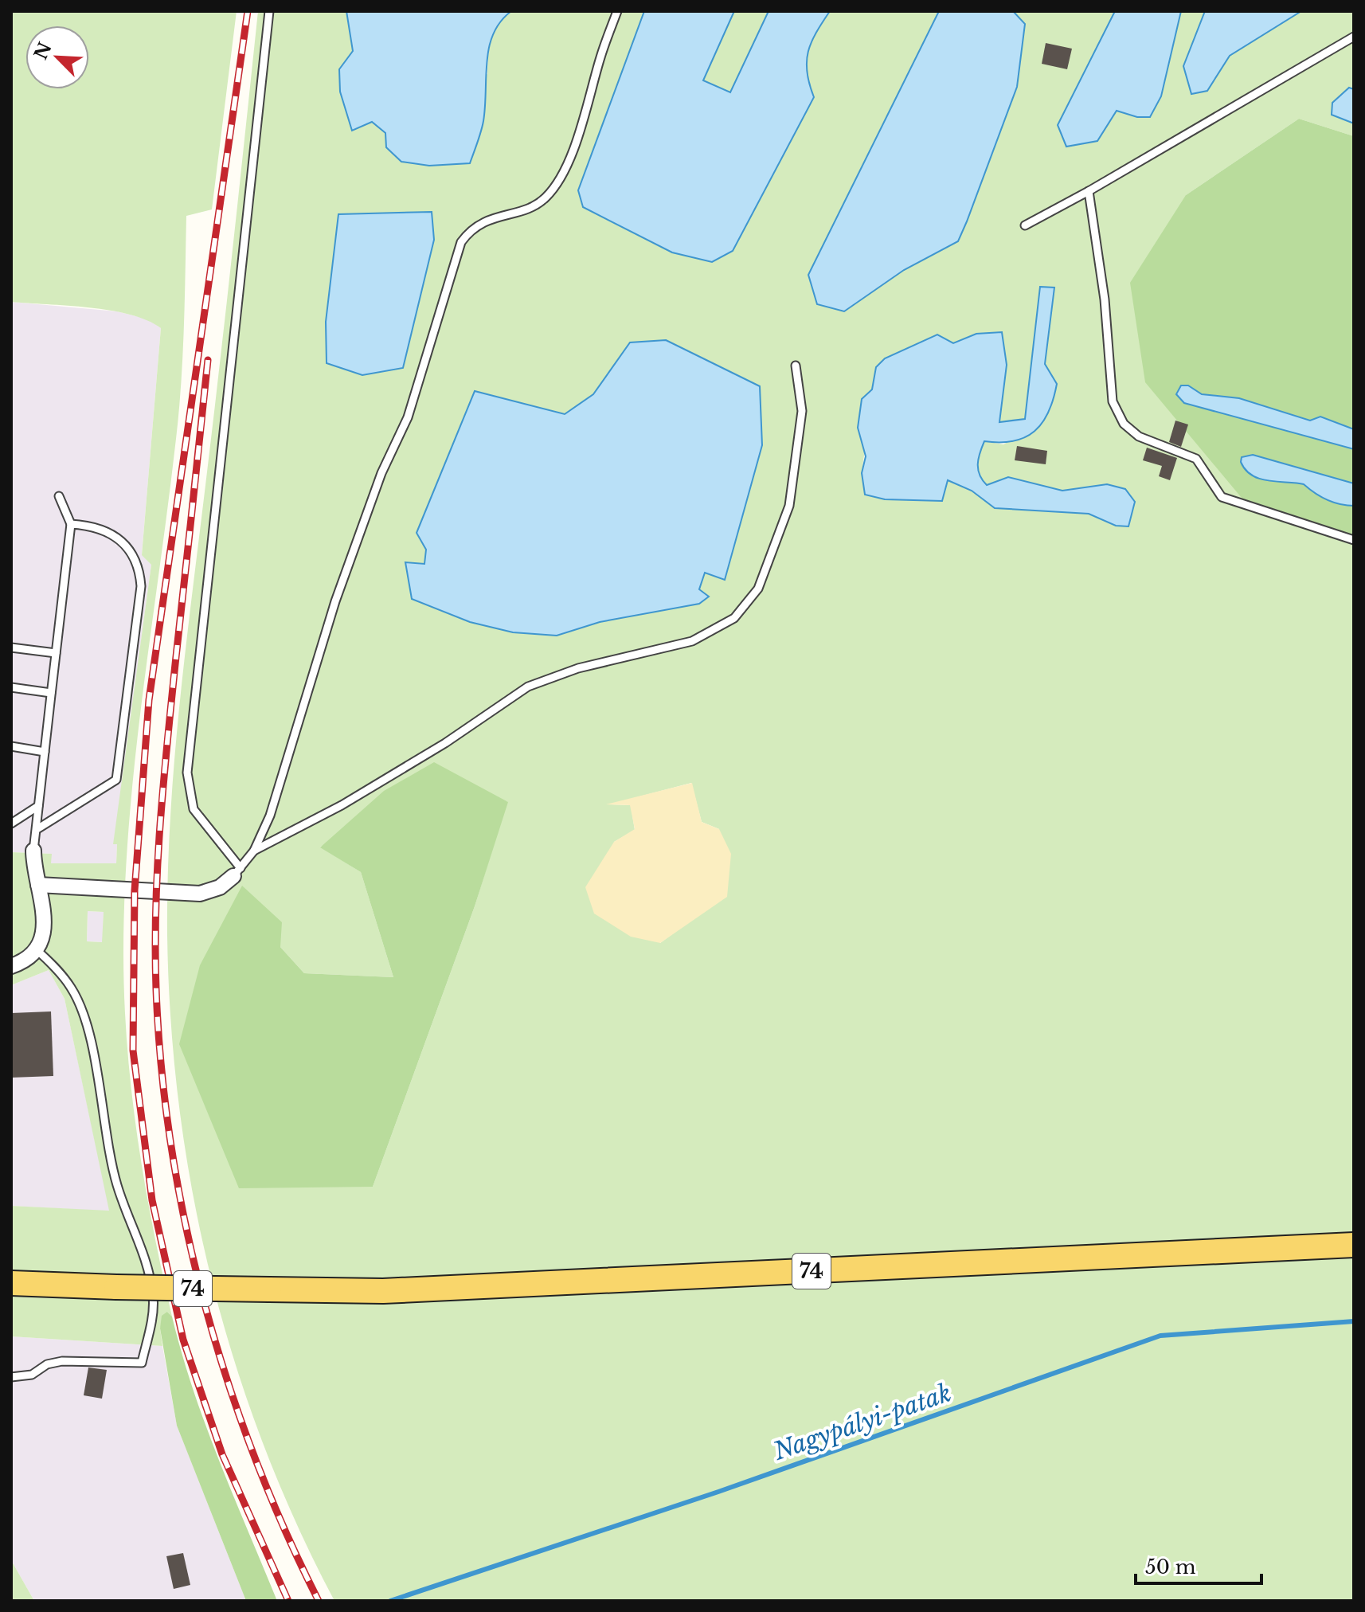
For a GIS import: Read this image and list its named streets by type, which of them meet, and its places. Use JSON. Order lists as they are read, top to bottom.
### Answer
{
  "streets": {
    "main road": ["74"]
  },
  "water": ["Nagypályi-patak"],
  "scale_bar": "50 m",
  "north": "top left"
}
